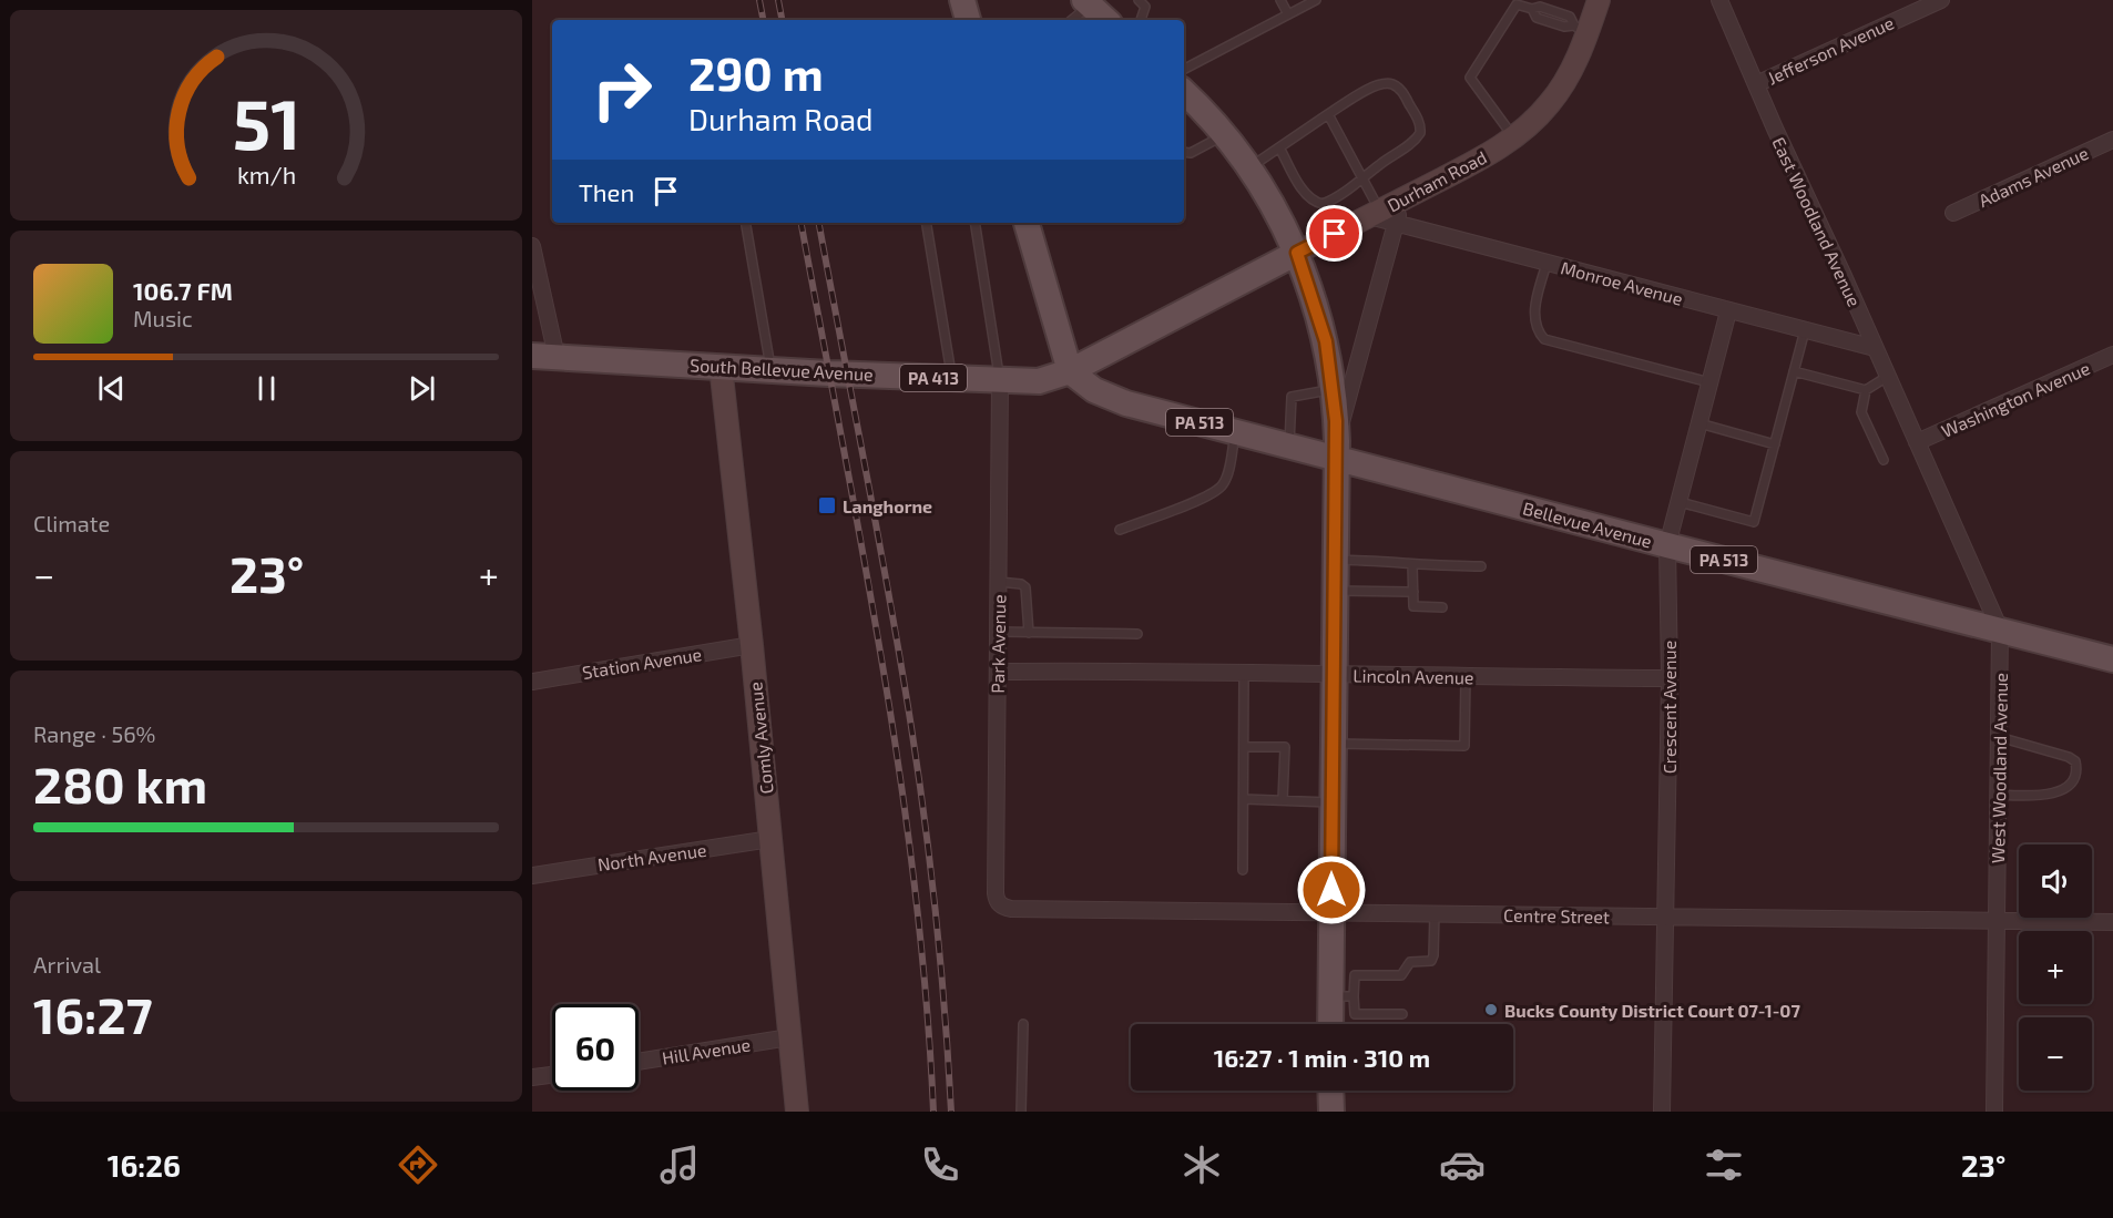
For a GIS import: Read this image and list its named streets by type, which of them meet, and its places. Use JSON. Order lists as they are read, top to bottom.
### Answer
{
  "streets": {
    "main road": [
      "Durham Road",
      "South Bellevue Avenue",
      "PA 413",
      "PA 513",
      "Bellevue Avenue"
    ],
    "street": [
      "Jefferson Avenue",
      "Adams Avenue",
      "East Woodland Avenue",
      "Monroe Avenue",
      "Washington Avenue",
      "Park Avenue",
      "Station Avenue",
      "Lincoln Avenue",
      "Crescent Avenue",
      "Comly Avenue",
      "West Woodland Avenue",
      "North Avenue",
      "Centre Street",
      "Hill Avenue"
    ]
  },
  "crossings": [
    ["Jefferson Avenue", "East Woodland Avenue"],
    ["Durham Road", "Monroe Avenue"],
    ["Durham Road", "South Bellevue Avenue"],
    ["Durham Road", "Bellevue Avenue"],
    ["East Woodland Avenue", "Monroe Avenue"],
    ["East Woodland Avenue", "Washington Avenue"],
    ["East Woodland Avenue", "West Woodland Avenue"],
    ["Monroe Avenue", "Crescent Avenue"],
    ["South Bellevue Avenue", "Bellevue Avenue"],
    ["South Bellevue Avenue", "Park Avenue"],
    ["South Bellevue Avenue", "Comly Avenue"],
    ["Washington Avenue", "West Woodland Avenue"],
    ["Bellevue Avenue", "Crescent Avenue"],
    ["Bellevue Avenue", "West Woodland Avenue"],
    ["Park Avenue", "Lincoln Avenue"],
    ["Park Avenue", "Centre Street"],
    ["Station Avenue", "Comly Avenue"],
    ["Lincoln Avenue", "Crescent Avenue"],
    ["Crescent Avenue", "Centre Street"],
    ["Comly Avenue", "North Avenue"],
    ["Comly Avenue", "Hill Avenue"],
    ["West Woodland Avenue", "Centre Street"]
  ],
  "places": {
    "transit": ["Langhorne"],
    "other": ["Bucks County District Court 07-1-07"]
  },
  "page": {
    "turn": ["290 m", "Durham Road"],
    "then": "Then",
    "song": ["106.7 FM", "Music"],
    "tile": [
      "Climate",
      ["Range · 56%", "280 km"],
      ["Arrival", "16:27"]
    ],
    "heat": ["−", "23°", "+"],
    "map_buttons": ["+", "−"],
    "limit": "60",
    "trip": "16:27 · 1 min · 310 m",
    "tabs": ["16:26", "23°"],
    "gauge": ["51", "km/h"]
  }
}
